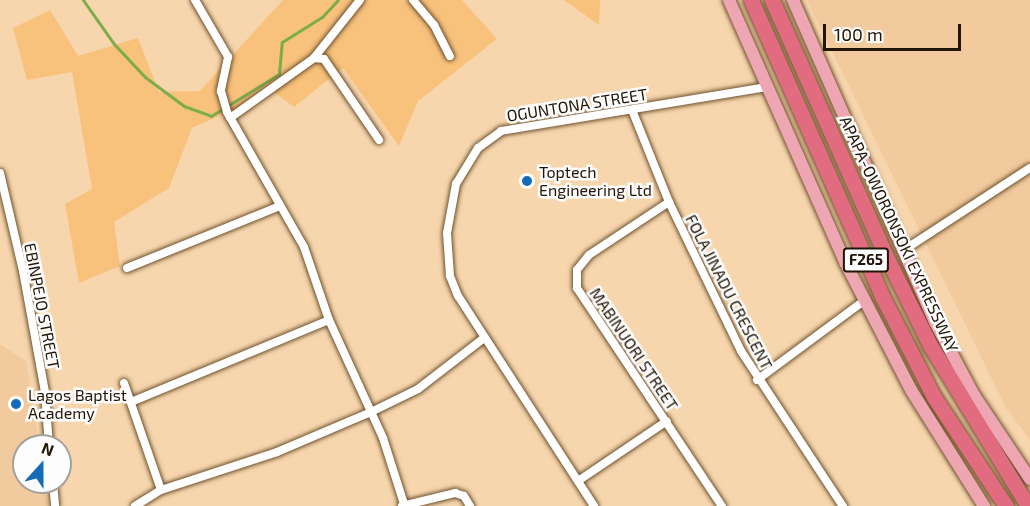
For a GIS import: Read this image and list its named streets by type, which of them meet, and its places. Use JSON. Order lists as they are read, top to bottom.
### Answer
{
  "streets": {
    "highway": ["APAPA-OWORONSOKI EXPRESSWAY", "F265"],
    "street": [
      "OGUNTONA STREET",
      "FOLA JINADU CRESCENT",
      "EBINPEJO STREET",
      "MABINUORI STREET"
    ]
  },
  "crossings": [
    ["OGUNTONA STREET", "FOLA JINADU CRESCENT"],
    ["FOLA JINADU CRESCENT", "MABINUORI STREET"]
  ],
  "places": ["Toptech Engineering Ltd", "Lagos Baptist Academy"],
  "scale_bar": "100 m",
  "north": "top"
}
